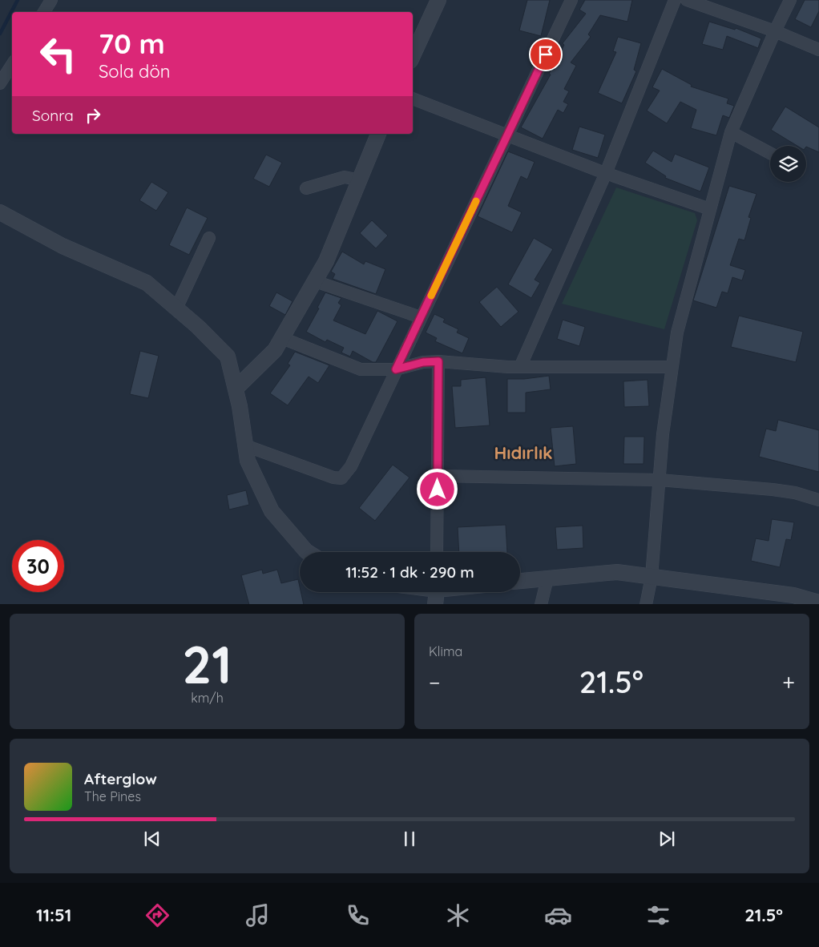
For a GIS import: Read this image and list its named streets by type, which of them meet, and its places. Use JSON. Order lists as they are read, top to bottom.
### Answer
{
  "districts": ["Hıdırlık"],
  "page": {
    "turn": ["70 m", "Sola dön"],
    "then": "Sonra",
    "limit": "30",
    "trip": "11:52 · 1 dk · 290 m",
    "tile": [
      ["21", "km/h"],
      "Klima"
    ],
    "heat": ["−", "21.5°", "+"],
    "song": ["Afterglow", "The Pines"],
    "tabs": ["11:51", "21.5°"]
  }
}
